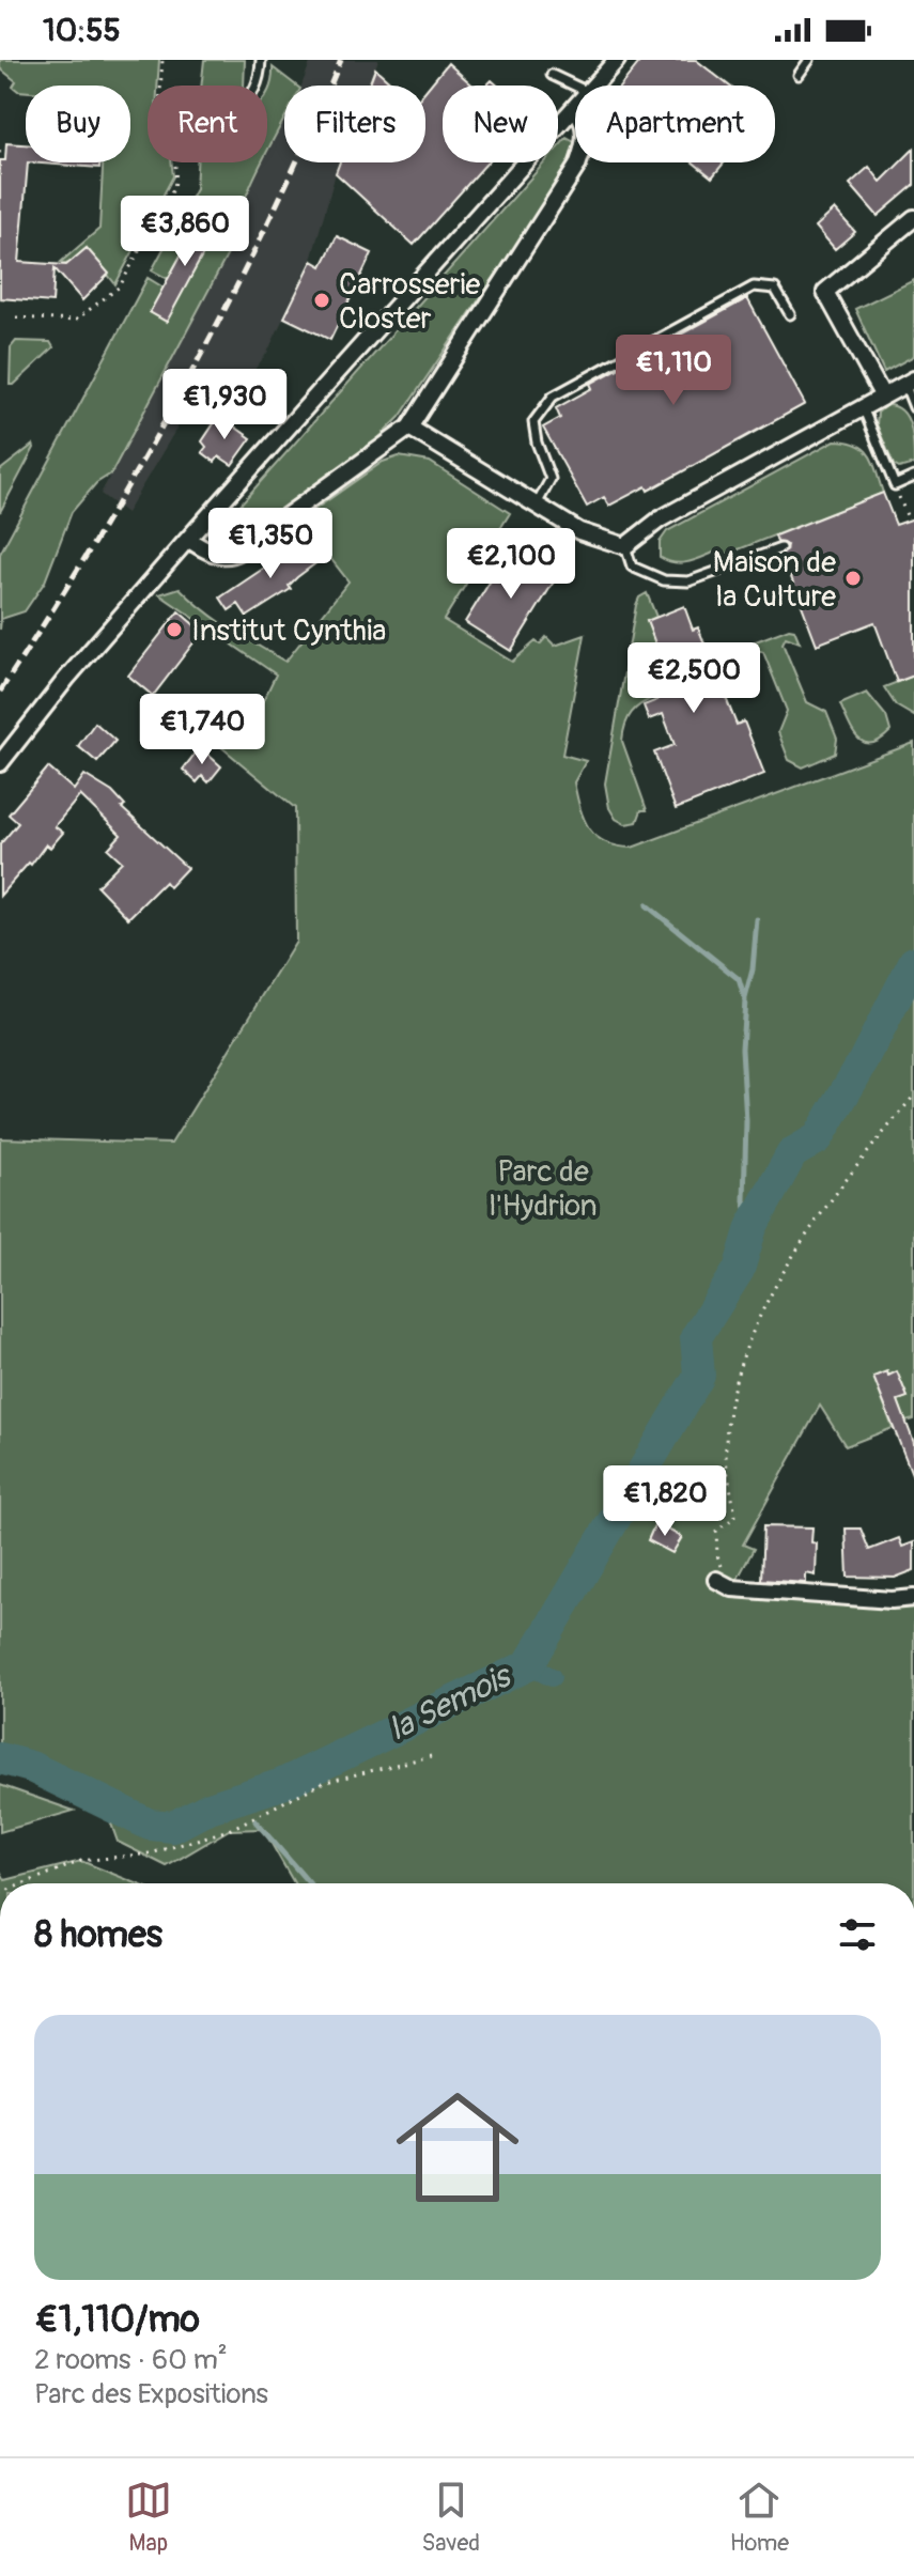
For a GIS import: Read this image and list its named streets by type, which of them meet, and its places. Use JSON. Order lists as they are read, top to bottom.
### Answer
{
  "water": ["la Semois"],
  "parks": ["Parc de l'Hydrion"],
  "places": ["Carrosserie Closter", "Maison de la Culture", "Institut Cynthia"],
  "page": {
    "status": "10:55",
    "chip": [
      "Buy",
      "Rent",
      "Filters",
      "New",
      "Apartment"
    ],
    "price": [
      "€3,860",
      "€1,110",
      "€1,930",
      "€1,350",
      "€2,100",
      "€2,500",
      "€1,740",
      "€1,820"
    ],
    "heading": "8 homes",
    "list": [
      {
        "name": "€1,110/mo",
        "note": "2 rooms · 60 m² · Parc des Expositions"
      }
    ],
    "tabs": ["Map", "Saved", "Home"]
  }
}
